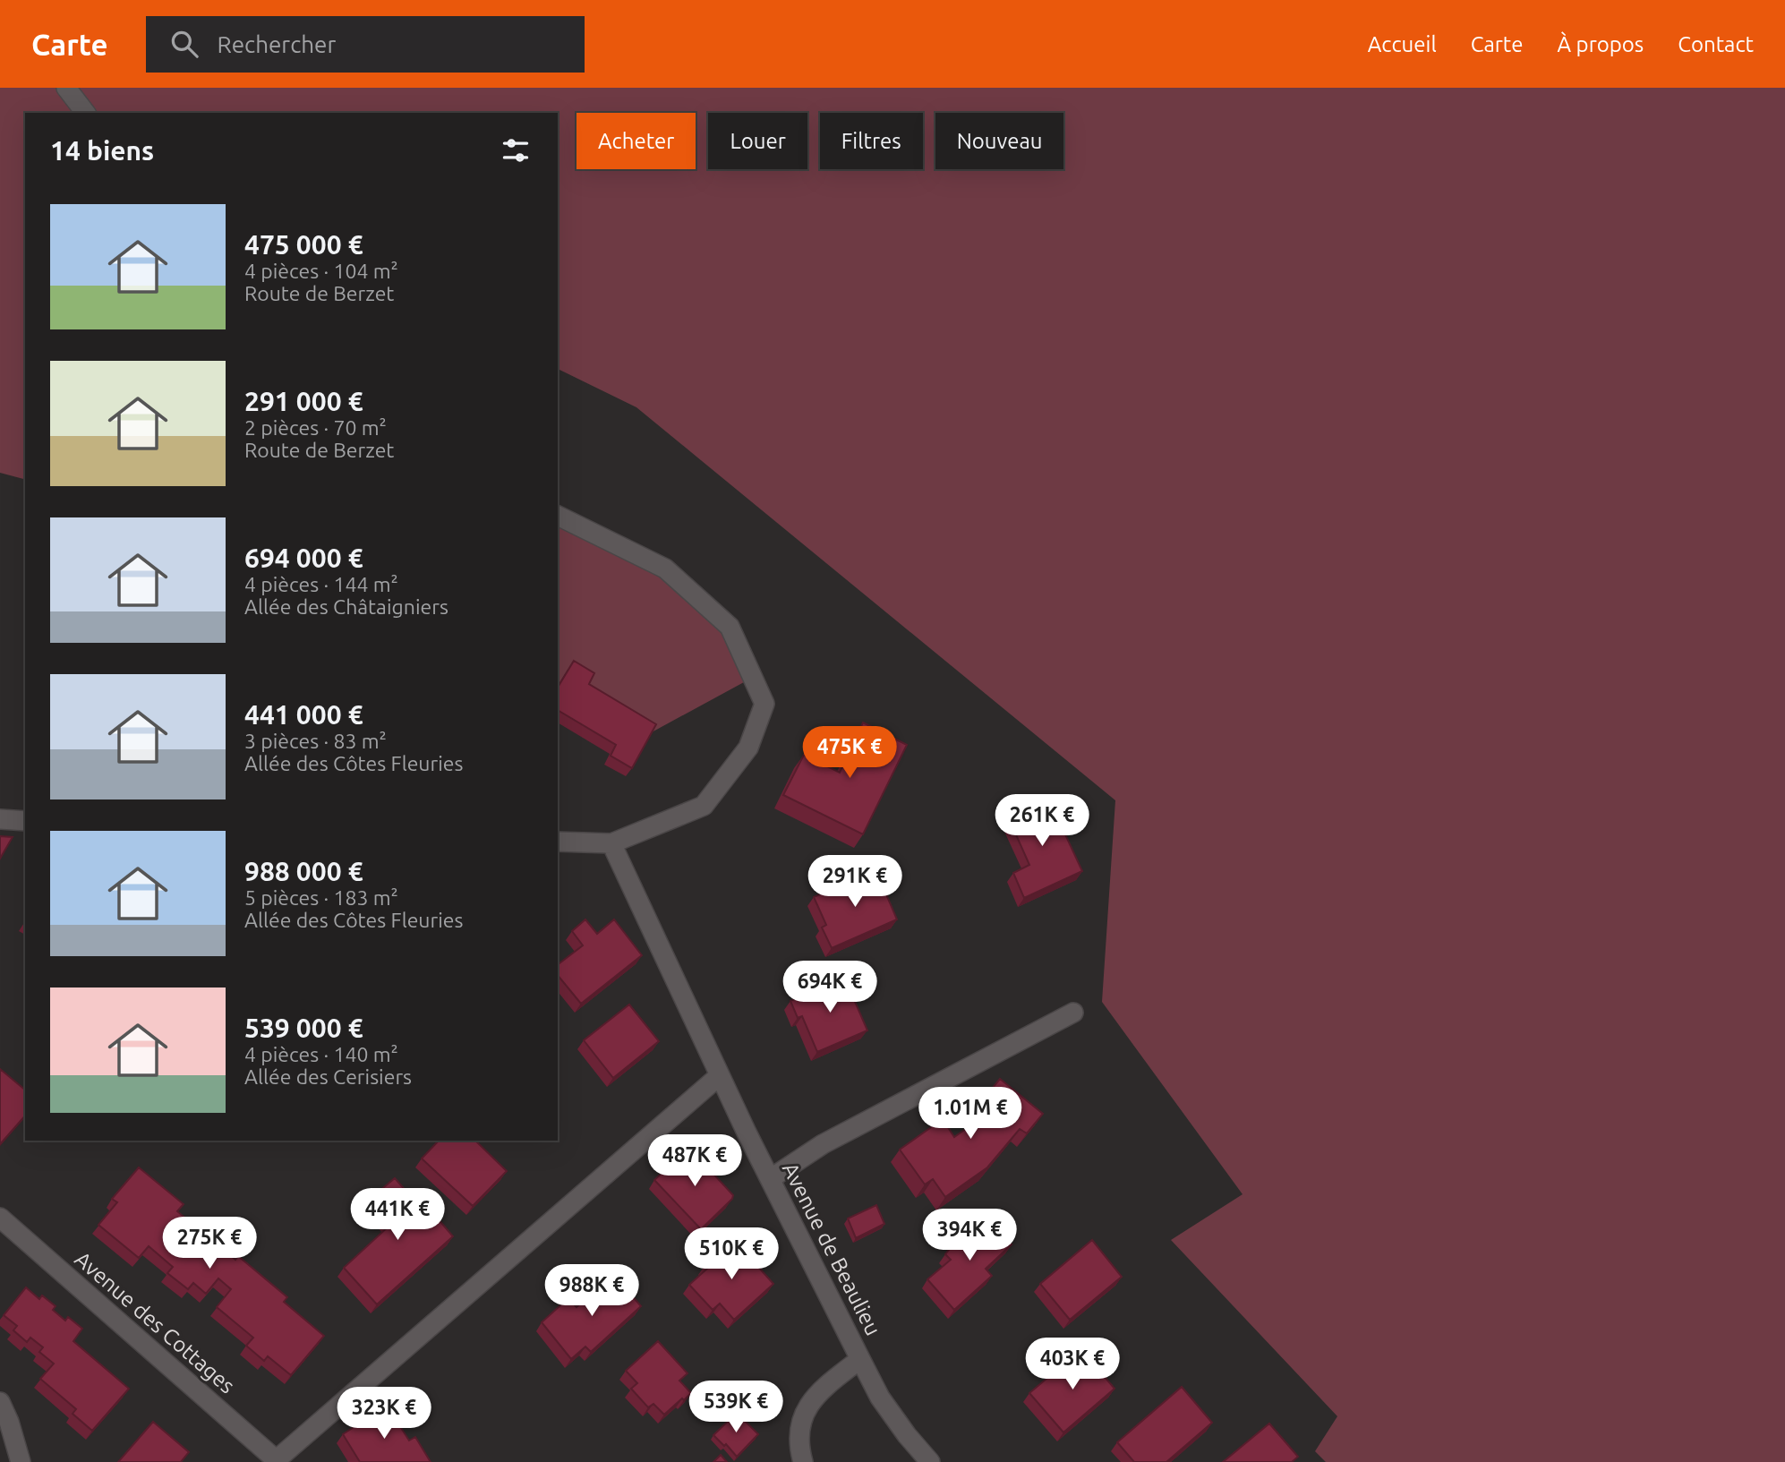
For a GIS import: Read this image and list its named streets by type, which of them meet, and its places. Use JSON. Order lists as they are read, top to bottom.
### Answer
{
  "streets": {
    "street": ["Avenue de Beaulieu", "Avenue des Cottages"]
  },
  "page": {
    "header": "Carte",
    "search": "Rechercher",
    "nav": [
      "Accueil",
      "Carte",
      "À propos",
      "Contact"
    ],
    "chip": [
      "Acheter",
      "Louer",
      "Filtres",
      "Nouveau"
    ],
    "heading": "14 biens",
    "list": [
      {
        "name": "475 000 €",
        "note": "4 pièces · 104 m² · Route de Berzet"
      },
      {
        "name": "291 000 €",
        "note": "2 pièces · 70 m² · Route de Berzet"
      },
      {
        "name": "694 000 €",
        "note": "4 pièces · 144 m² · Allée des Châtaigniers"
      },
      {
        "name": "441 000 €",
        "note": "3 pièces · 83 m² · Allée des Côtes Fleuries"
      },
      {
        "name": "988 000 €",
        "note": "5 pièces · 183 m² · Allée des Côtes Fleuries"
      },
      {
        "name": "539 000 €",
        "note": "4 pièces · 140 m² · Allée des Cerisiers"
      }
    ],
    "price": [
      "475K €",
      "261K €",
      "291K €",
      "694K €",
      "1.01M €",
      "487K €",
      "441K €",
      "394K €",
      "275K €",
      "510K €",
      "988K €",
      "403K €",
      "539K €",
      "323K €"
    ]
  }
}
